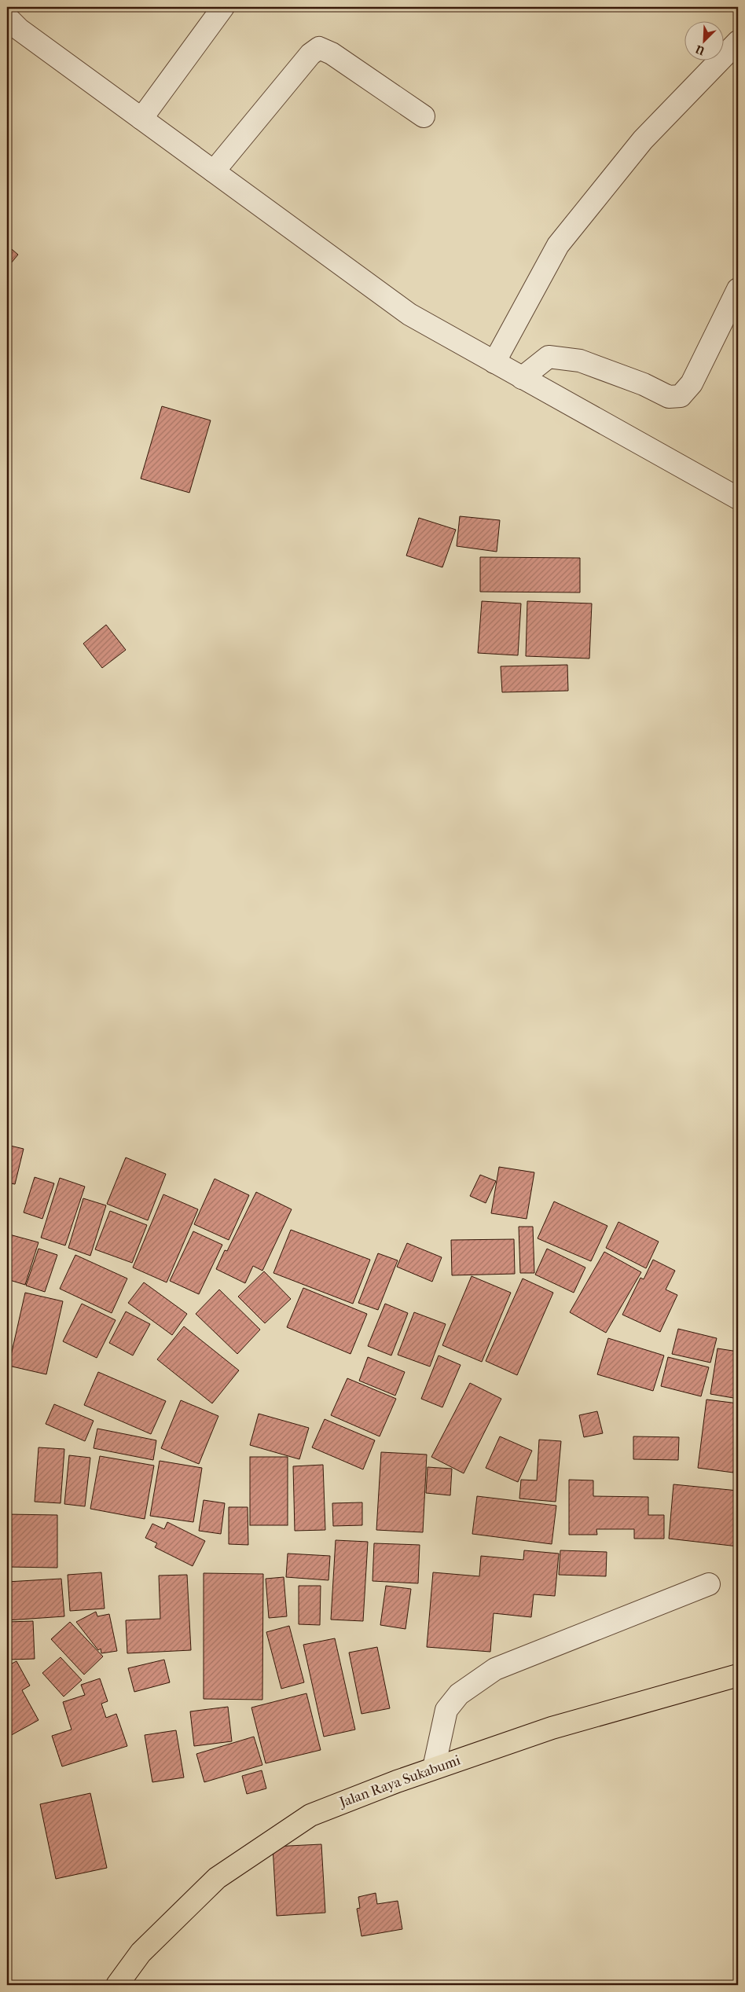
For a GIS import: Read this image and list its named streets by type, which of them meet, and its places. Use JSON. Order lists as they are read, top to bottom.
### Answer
{
  "streets": {
    "highway": ["Jalan Raya Sukabumi"]
  },
  "north": "bottom left"
}
